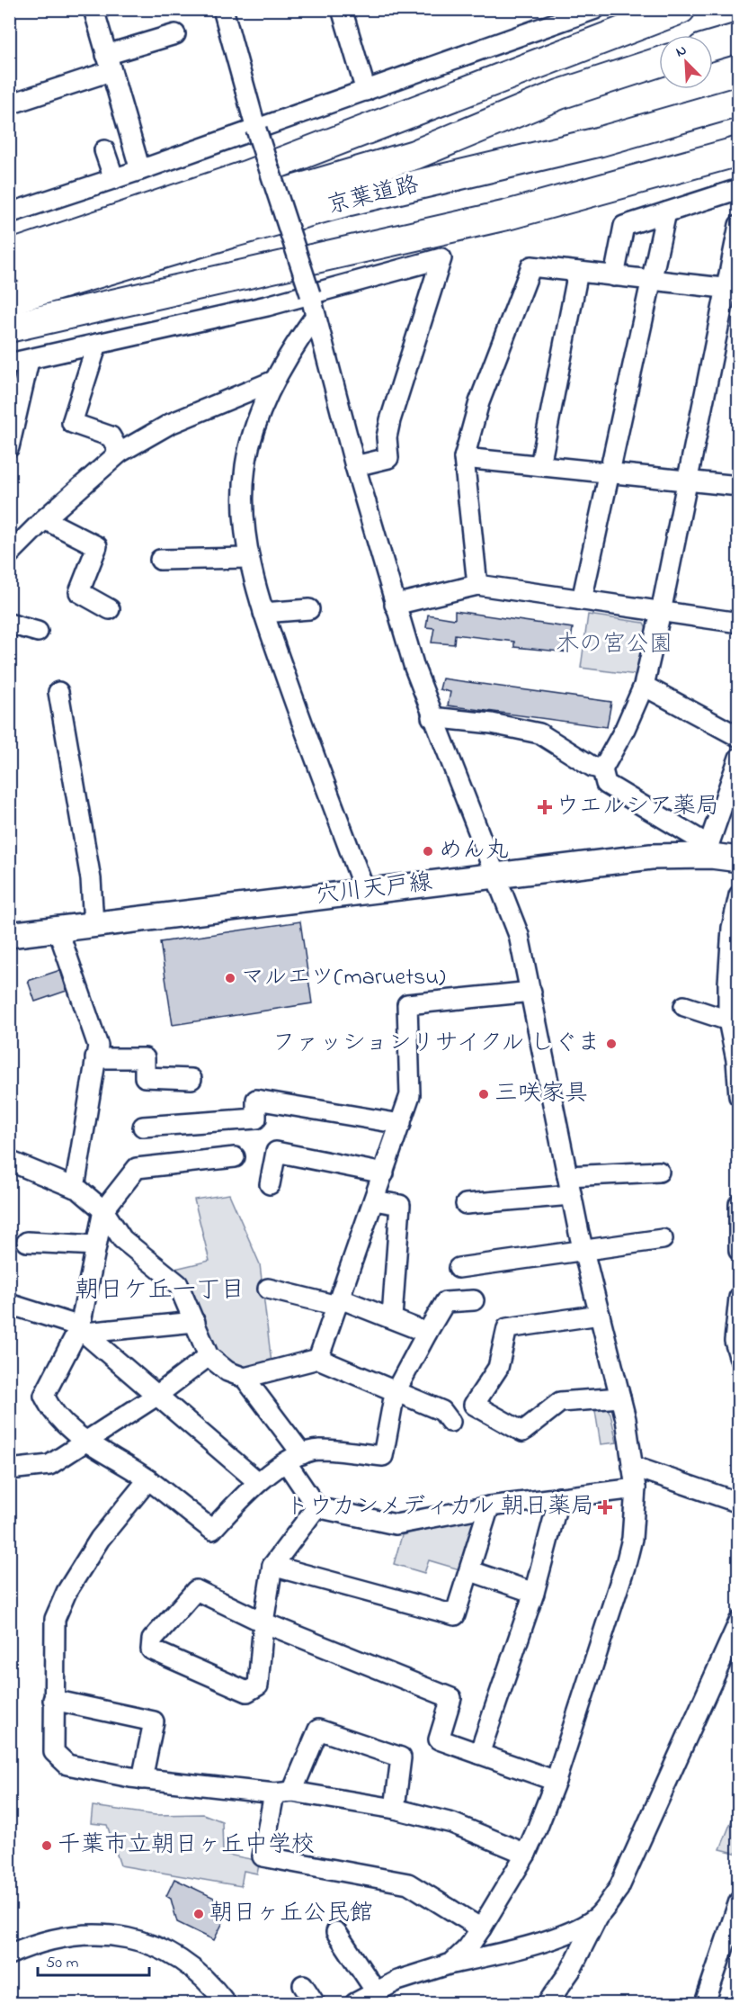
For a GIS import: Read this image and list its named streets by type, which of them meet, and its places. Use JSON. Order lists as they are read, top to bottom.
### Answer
{
  "streets": {
    "highway": ["京葉道路"],
    "main road": ["穴川天戸線"]
  },
  "districts": ["朝日ケ丘一丁目"],
  "parks": ["木の宮公園"],
  "places": {
    "health": ["ウエルシア薬局", "トウカンメディカル 朝日薬局"],
    "other": [
      "めん丸",
      "マルエツ(maruetsu)",
      "ファッションリサイクル しぐま",
      "三咲家具",
      "千葉市立朝日ヶ丘中学校",
      "朝日ヶ丘公民館"
    ]
  },
  "scale_bar": "50 m",
  "north": "top left"
}
